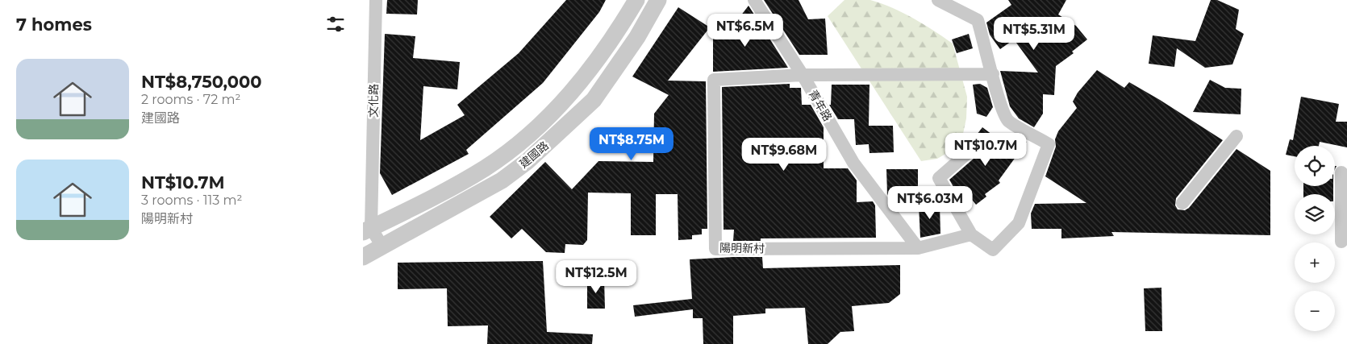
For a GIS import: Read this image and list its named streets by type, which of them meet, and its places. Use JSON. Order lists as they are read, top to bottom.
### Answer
{
  "streets": {
    "street": [
      "文化路",
      "青年路",
      "建國路",
      "陽明新村"
    ]
  },
  "crossings": [
    ["文化路", "建國路"],
    ["青年路", "陽明新村"]
  ],
  "page": {
    "heading": "7 homes",
    "price": [
      "NT$6.5M",
      "NT$5.31M",
      "NT$8.75M",
      "NT$10.7M",
      "NT$9.68M",
      "NT$6.03M",
      "NT$12.5M"
    ],
    "list": [
      {
        "name": "NT$8,750,000",
        "note": "2 rooms · 72 m² · 建國路"
      },
      {
        "name": "NT$10.7M",
        "note": "3 rooms · 113 m² · 陽明新村"
      }
    ],
    "map_buttons": ["+", "−"]
  }
}
